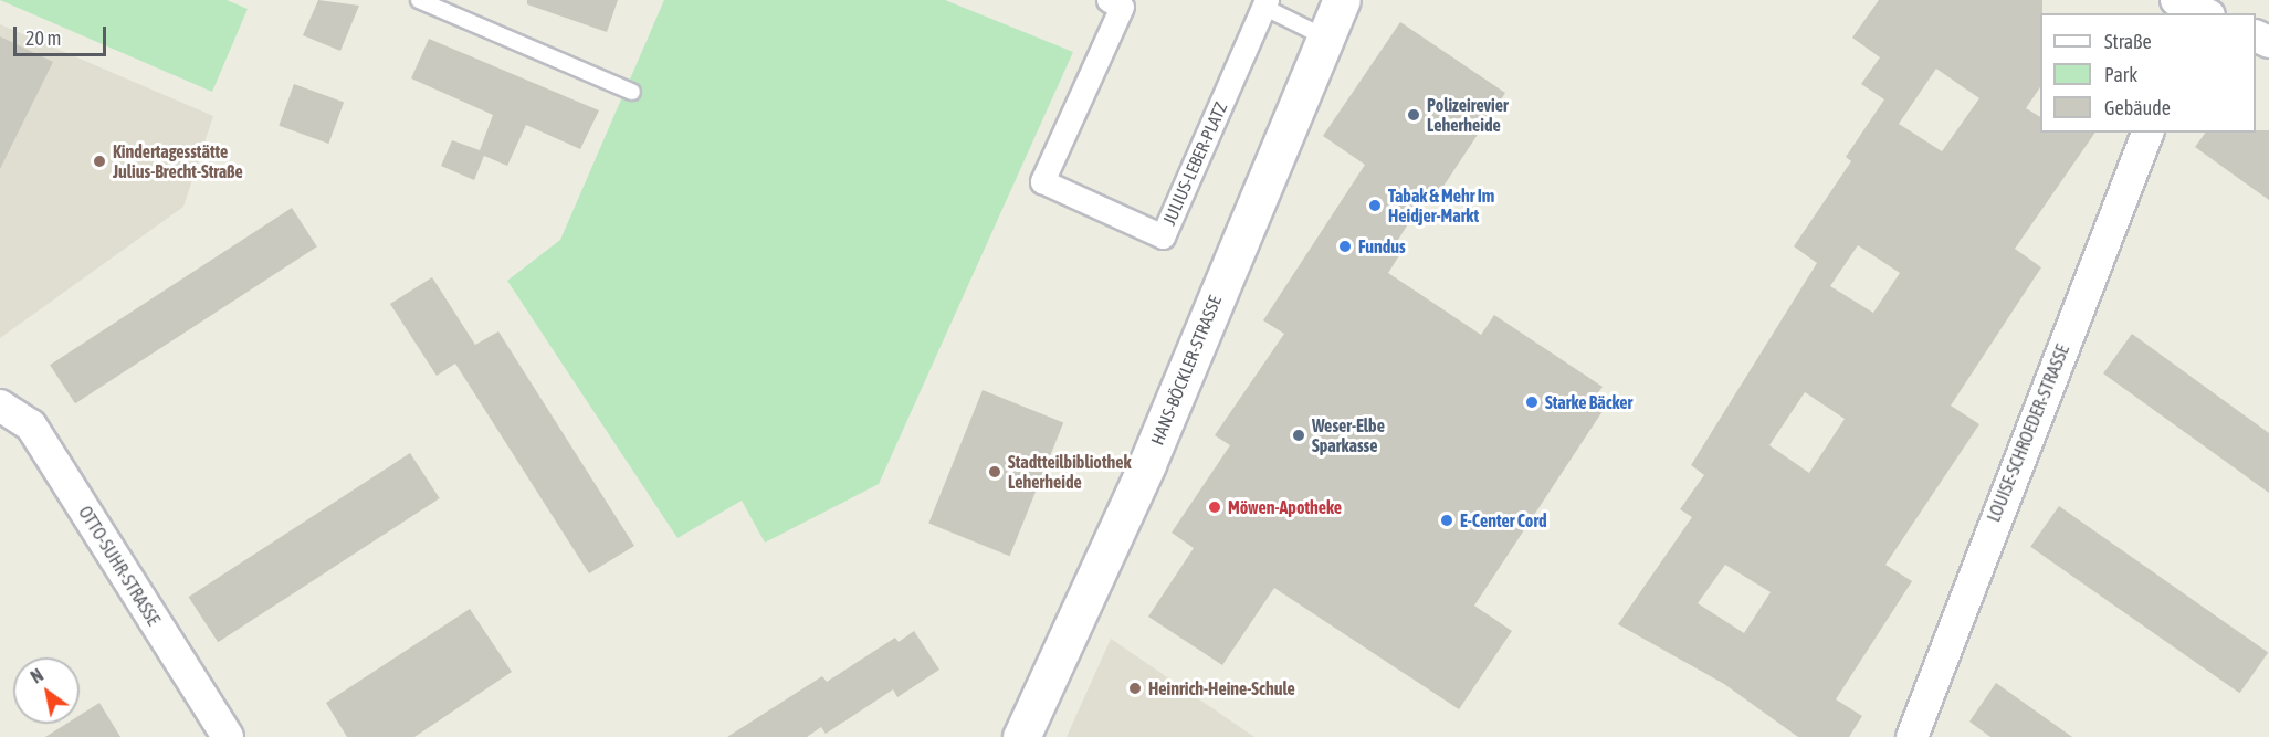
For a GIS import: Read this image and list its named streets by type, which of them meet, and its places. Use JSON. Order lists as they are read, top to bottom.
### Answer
{
  "streets": {
    "street": [
      "JULIUS-LEBER-PLATZ",
      "HANS-BÖCKLER-STRASSE",
      "LOUISE-SCHROEDER-STRASSE",
      "OTTO-SUHR-STRASSE"
    ]
  },
  "places": [
    "Polizeirevier Leherheide",
    "Kindertagesstätte Julius-Brecht-Straße",
    "Tabak & Mehr Im Heidjer-Markt",
    "Fundus",
    "Starke Bäcker",
    "Weser-Elbe Sparkasse",
    "Stadtteilbibliothek Leherheide",
    "Möwen-Apotheke",
    "E-Center Cord",
    "Heinrich-Heine-Schule"
  ],
  "legend": ["Straße", "Park", "Gebäude"],
  "scale_bar": "20 m",
  "north": "top left"
}
